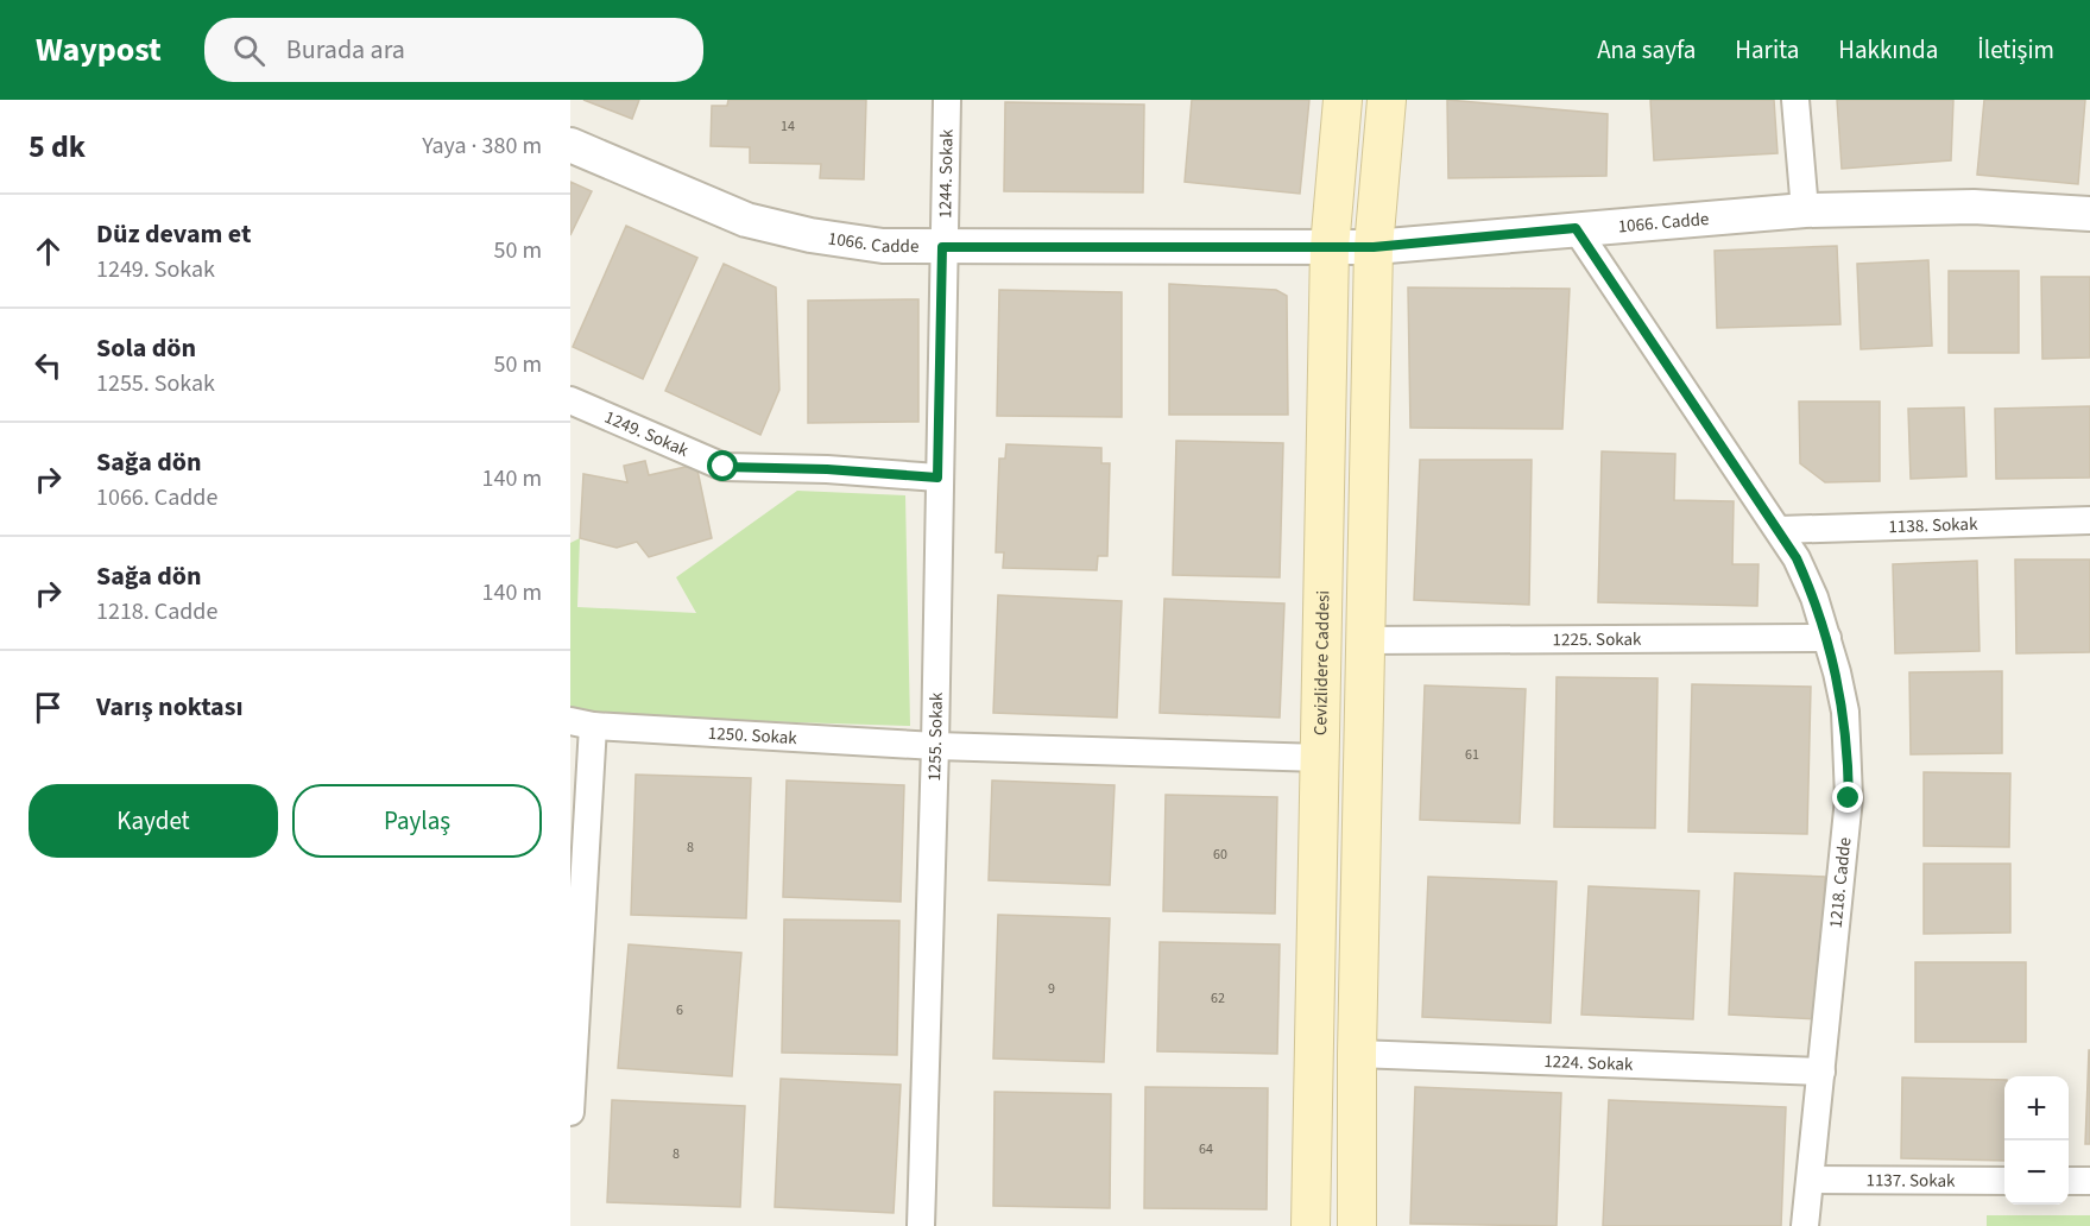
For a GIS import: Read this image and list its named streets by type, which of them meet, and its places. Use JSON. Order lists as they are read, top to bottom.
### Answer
{
  "streets": {
    "main road": ["Cevizlidere Caddesi"],
    "street": [
      "1244. Sokak",
      "1066. Cadde",
      "1249. Sokak",
      "1138. Sokak",
      "1225. Sokak",
      "1250. Sokak",
      "1255. Sokak",
      "1218. Cadde",
      "1224. Sokak",
      "1137. Sokak"
    ]
  },
  "crossings": [
    ["1244. Sokak", "1066. Cadde"],
    ["1244. Sokak", "1255. Sokak"],
    ["1066. Cadde", "Cevizlidere Caddesi"],
    ["1066. Cadde", "1255. Sokak"],
    ["1066. Cadde", "1218. Cadde"],
    ["1249. Sokak", "1255. Sokak"],
    ["1138. Sokak", "1218. Cadde"],
    ["1225. Sokak", "1218. Cadde"],
    ["Cevizlidere Caddesi", "1250. Sokak"],
    ["1250. Sokak", "1255. Sokak"],
    ["1218. Cadde", "1224. Sokak"],
    ["1218. Cadde", "1137. Sokak"]
  ],
  "house_numbers": [
    "14",
    "61",
    "8",
    "60",
    "9",
    "62",
    "6",
    "64",
    "8"
  ],
  "page": {
    "header": "Waypost",
    "search": "Burada ara",
    "nav": [
      "Ana sayfa",
      "Harita",
      "Hakkında",
      "İletişim"
    ],
    "heading": ["5 dk", "Yaya · 380 m"],
    "list": [
      ["Düz devam et", "1249. Sokak", "50 m"],
      ["Sola dön", "1255. Sokak", "50 m"],
      ["Sağa dön", "1066. Cadde", "140 m"],
      ["Sağa dön", "1218. Cadde", "140 m"],
      "Varış noktası"
    ],
    "buttons": ["Kaydet", "Paylaş"],
    "map_buttons": ["+", "−"]
  }
}
